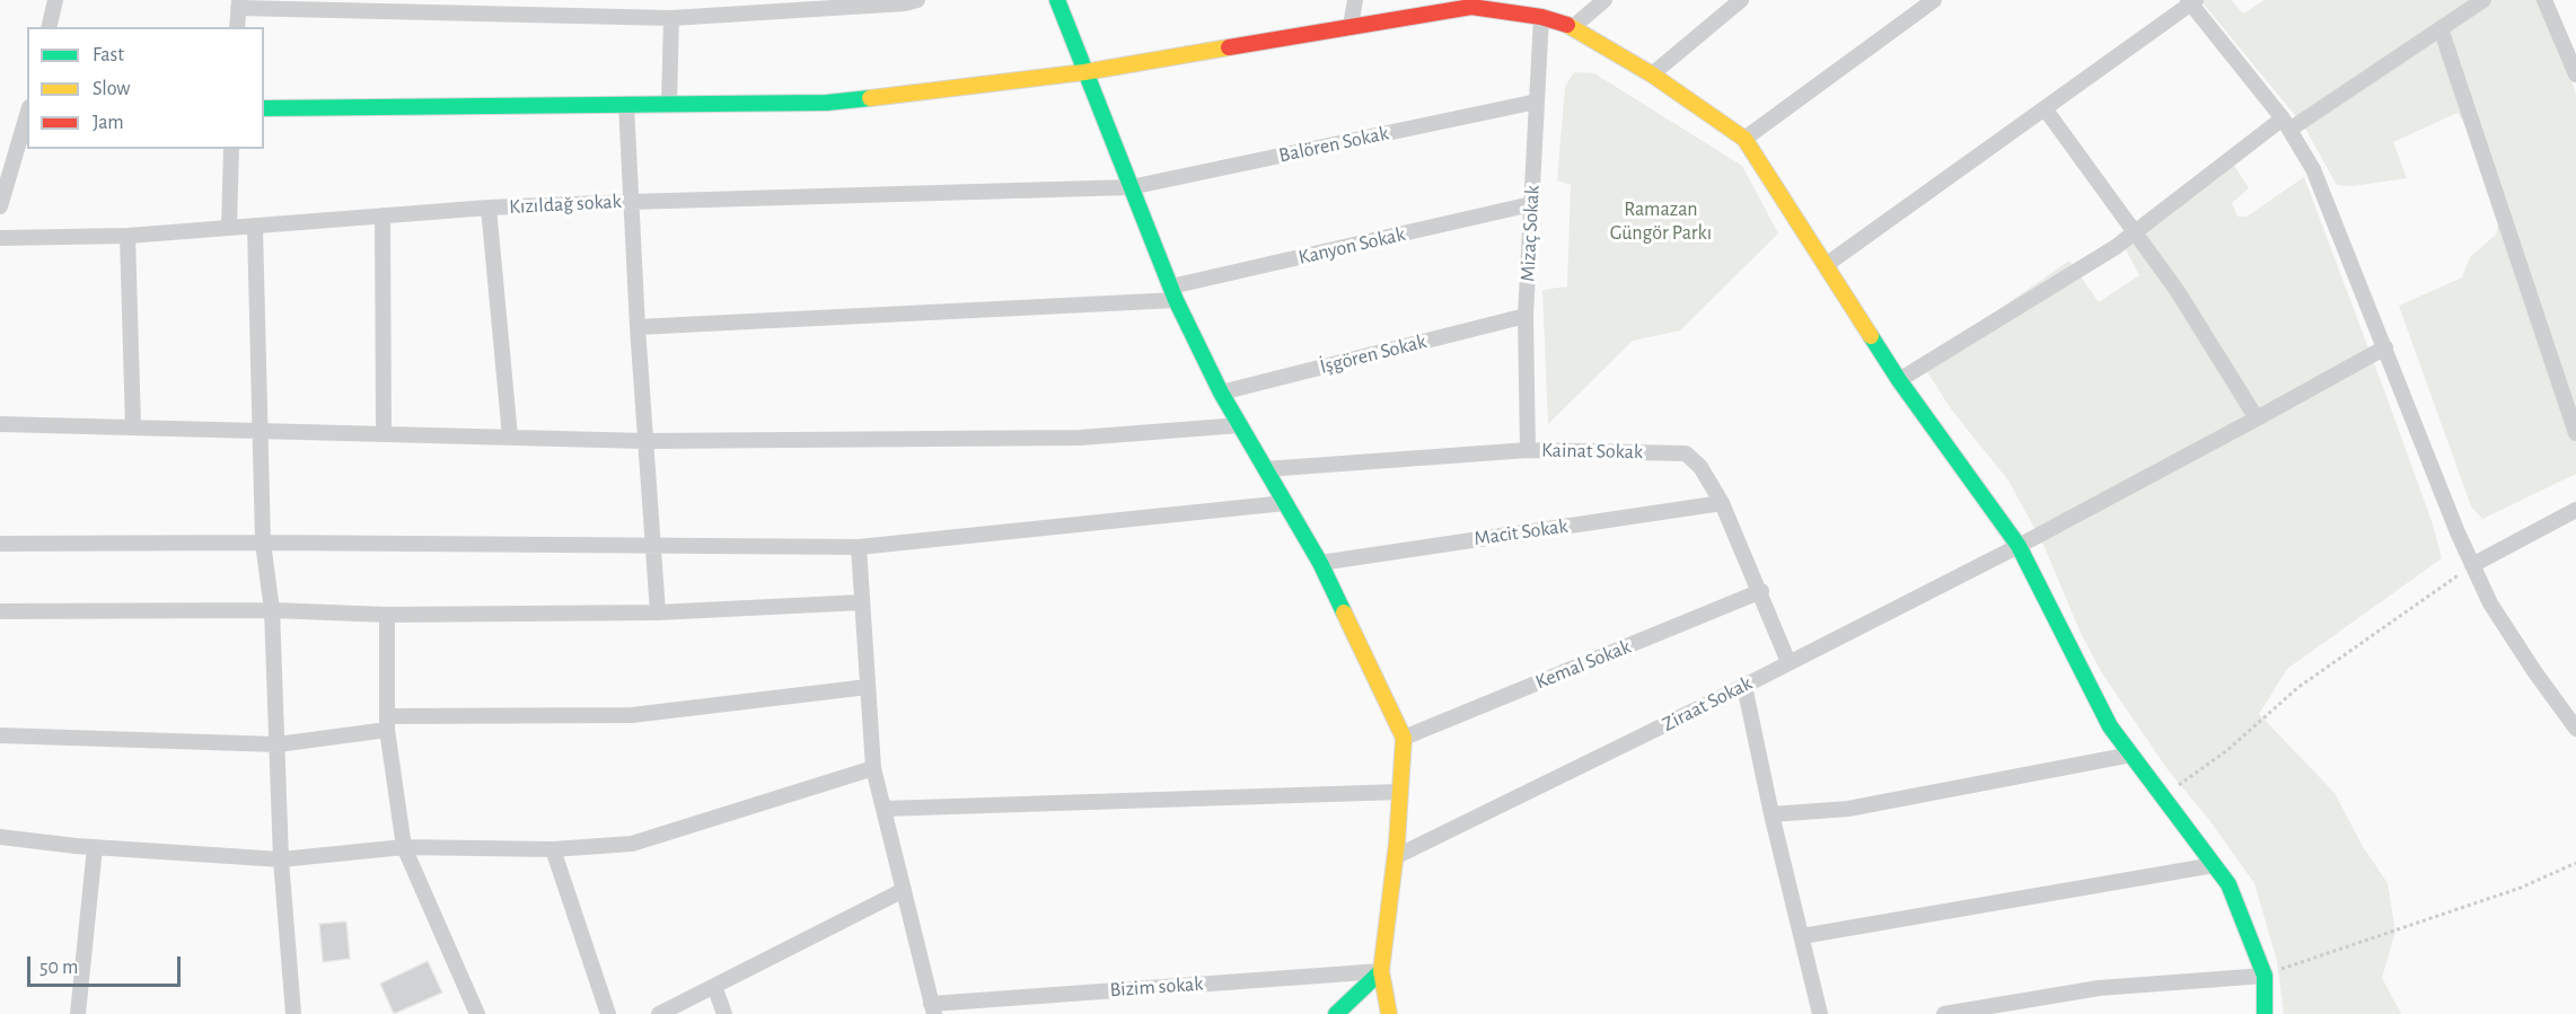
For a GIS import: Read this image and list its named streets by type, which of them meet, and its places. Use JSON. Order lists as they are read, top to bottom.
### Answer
{
  "streets": {
    "street": [
      "Balören Sokak",
      "Kızıldağ sokak",
      "Mizaç Sokak",
      "Kanyon Sokak",
      "İşgören Sokak",
      "Kainat Sokak",
      "Macit Sokak",
      "Kemal Sokak",
      "Ziraat Sokak",
      "Bizim sokak"
    ]
  },
  "crossings": [
    ["Balören Sokak", "Kızıldağ sokak"],
    ["Balören Sokak", "Mizaç Sokak"],
    ["Mizaç Sokak", "Kanyon Sokak"],
    ["Mizaç Sokak", "İşgören Sokak"],
    ["Mizaç Sokak", "Kainat Sokak"],
    ["Kainat Sokak", "Macit Sokak"],
    ["Kainat Sokak", "Kemal Sokak"],
    ["Kainat Sokak", "Ziraat Sokak"]
  ],
  "parks": ["Ramazan Güngör Parkı"],
  "legend": ["Fast", "Slow", "Jam"],
  "scale_bar": "50 m"
}
